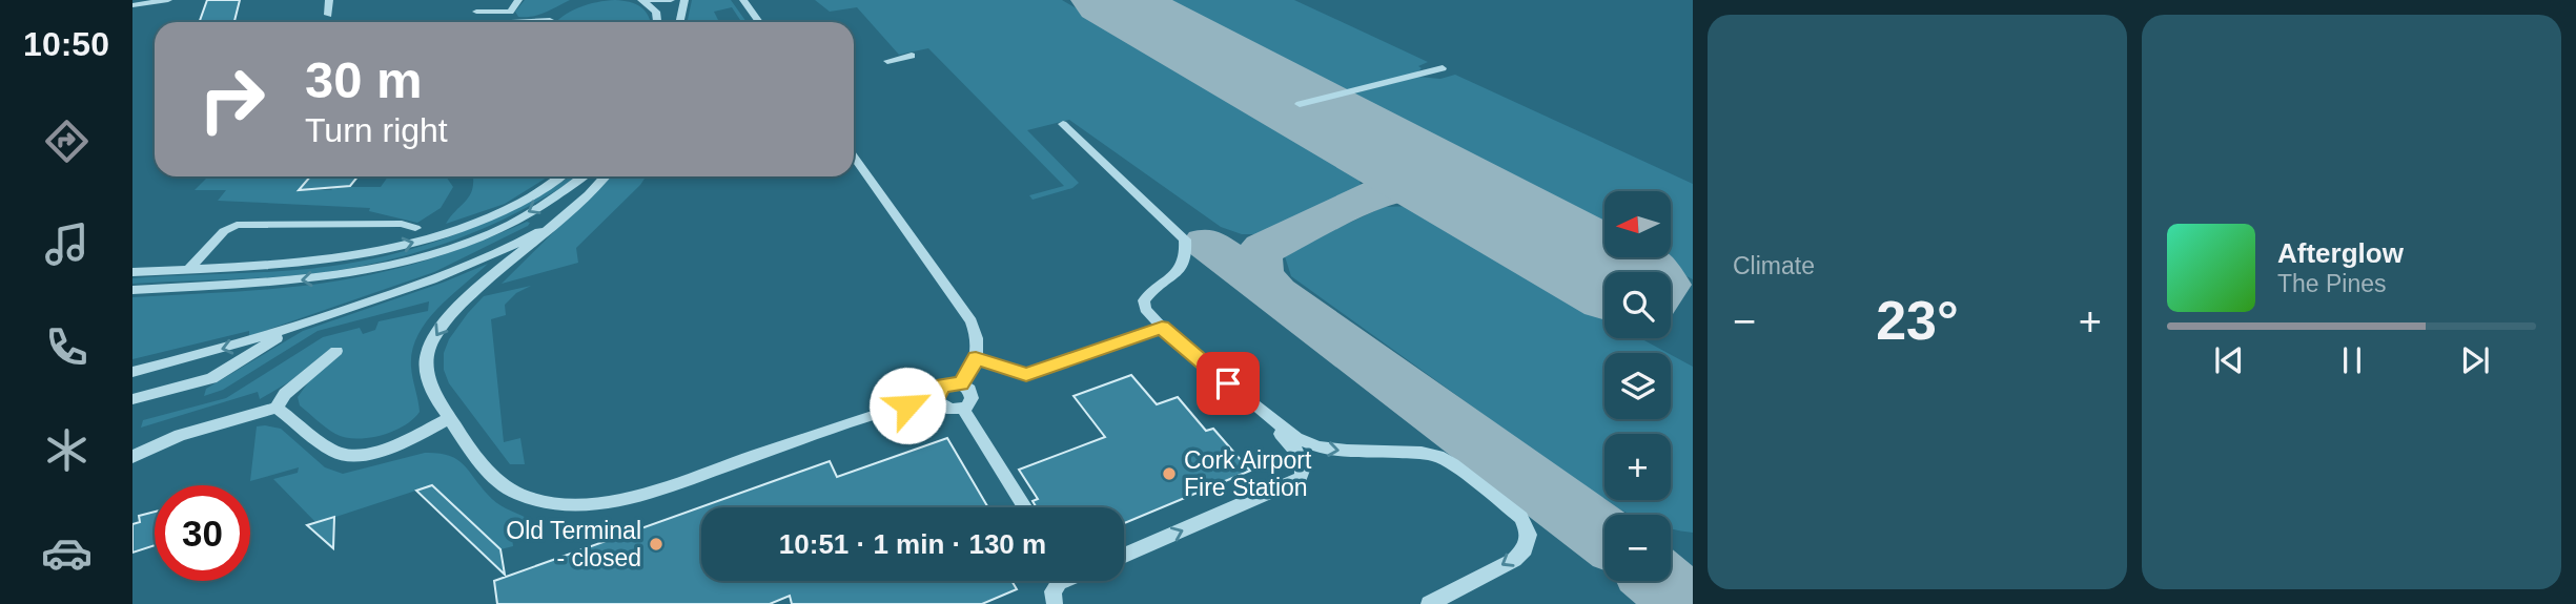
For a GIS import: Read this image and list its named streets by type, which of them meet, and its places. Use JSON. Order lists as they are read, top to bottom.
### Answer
{
  "places": ["Cork Airport Fire Station", "Old Terminal - closed"],
  "north": "left",
  "page": {
    "tabs": "10:50",
    "tile": "Climate",
    "turn": ["30 m", "Turn right"],
    "map_buttons": ["+", "−"],
    "song": ["Afterglow", "The Pines"],
    "heat": ["−", "23°", "+"],
    "limit": "30",
    "trip": "10:51 · 1 min · 130 m"
  }
}
